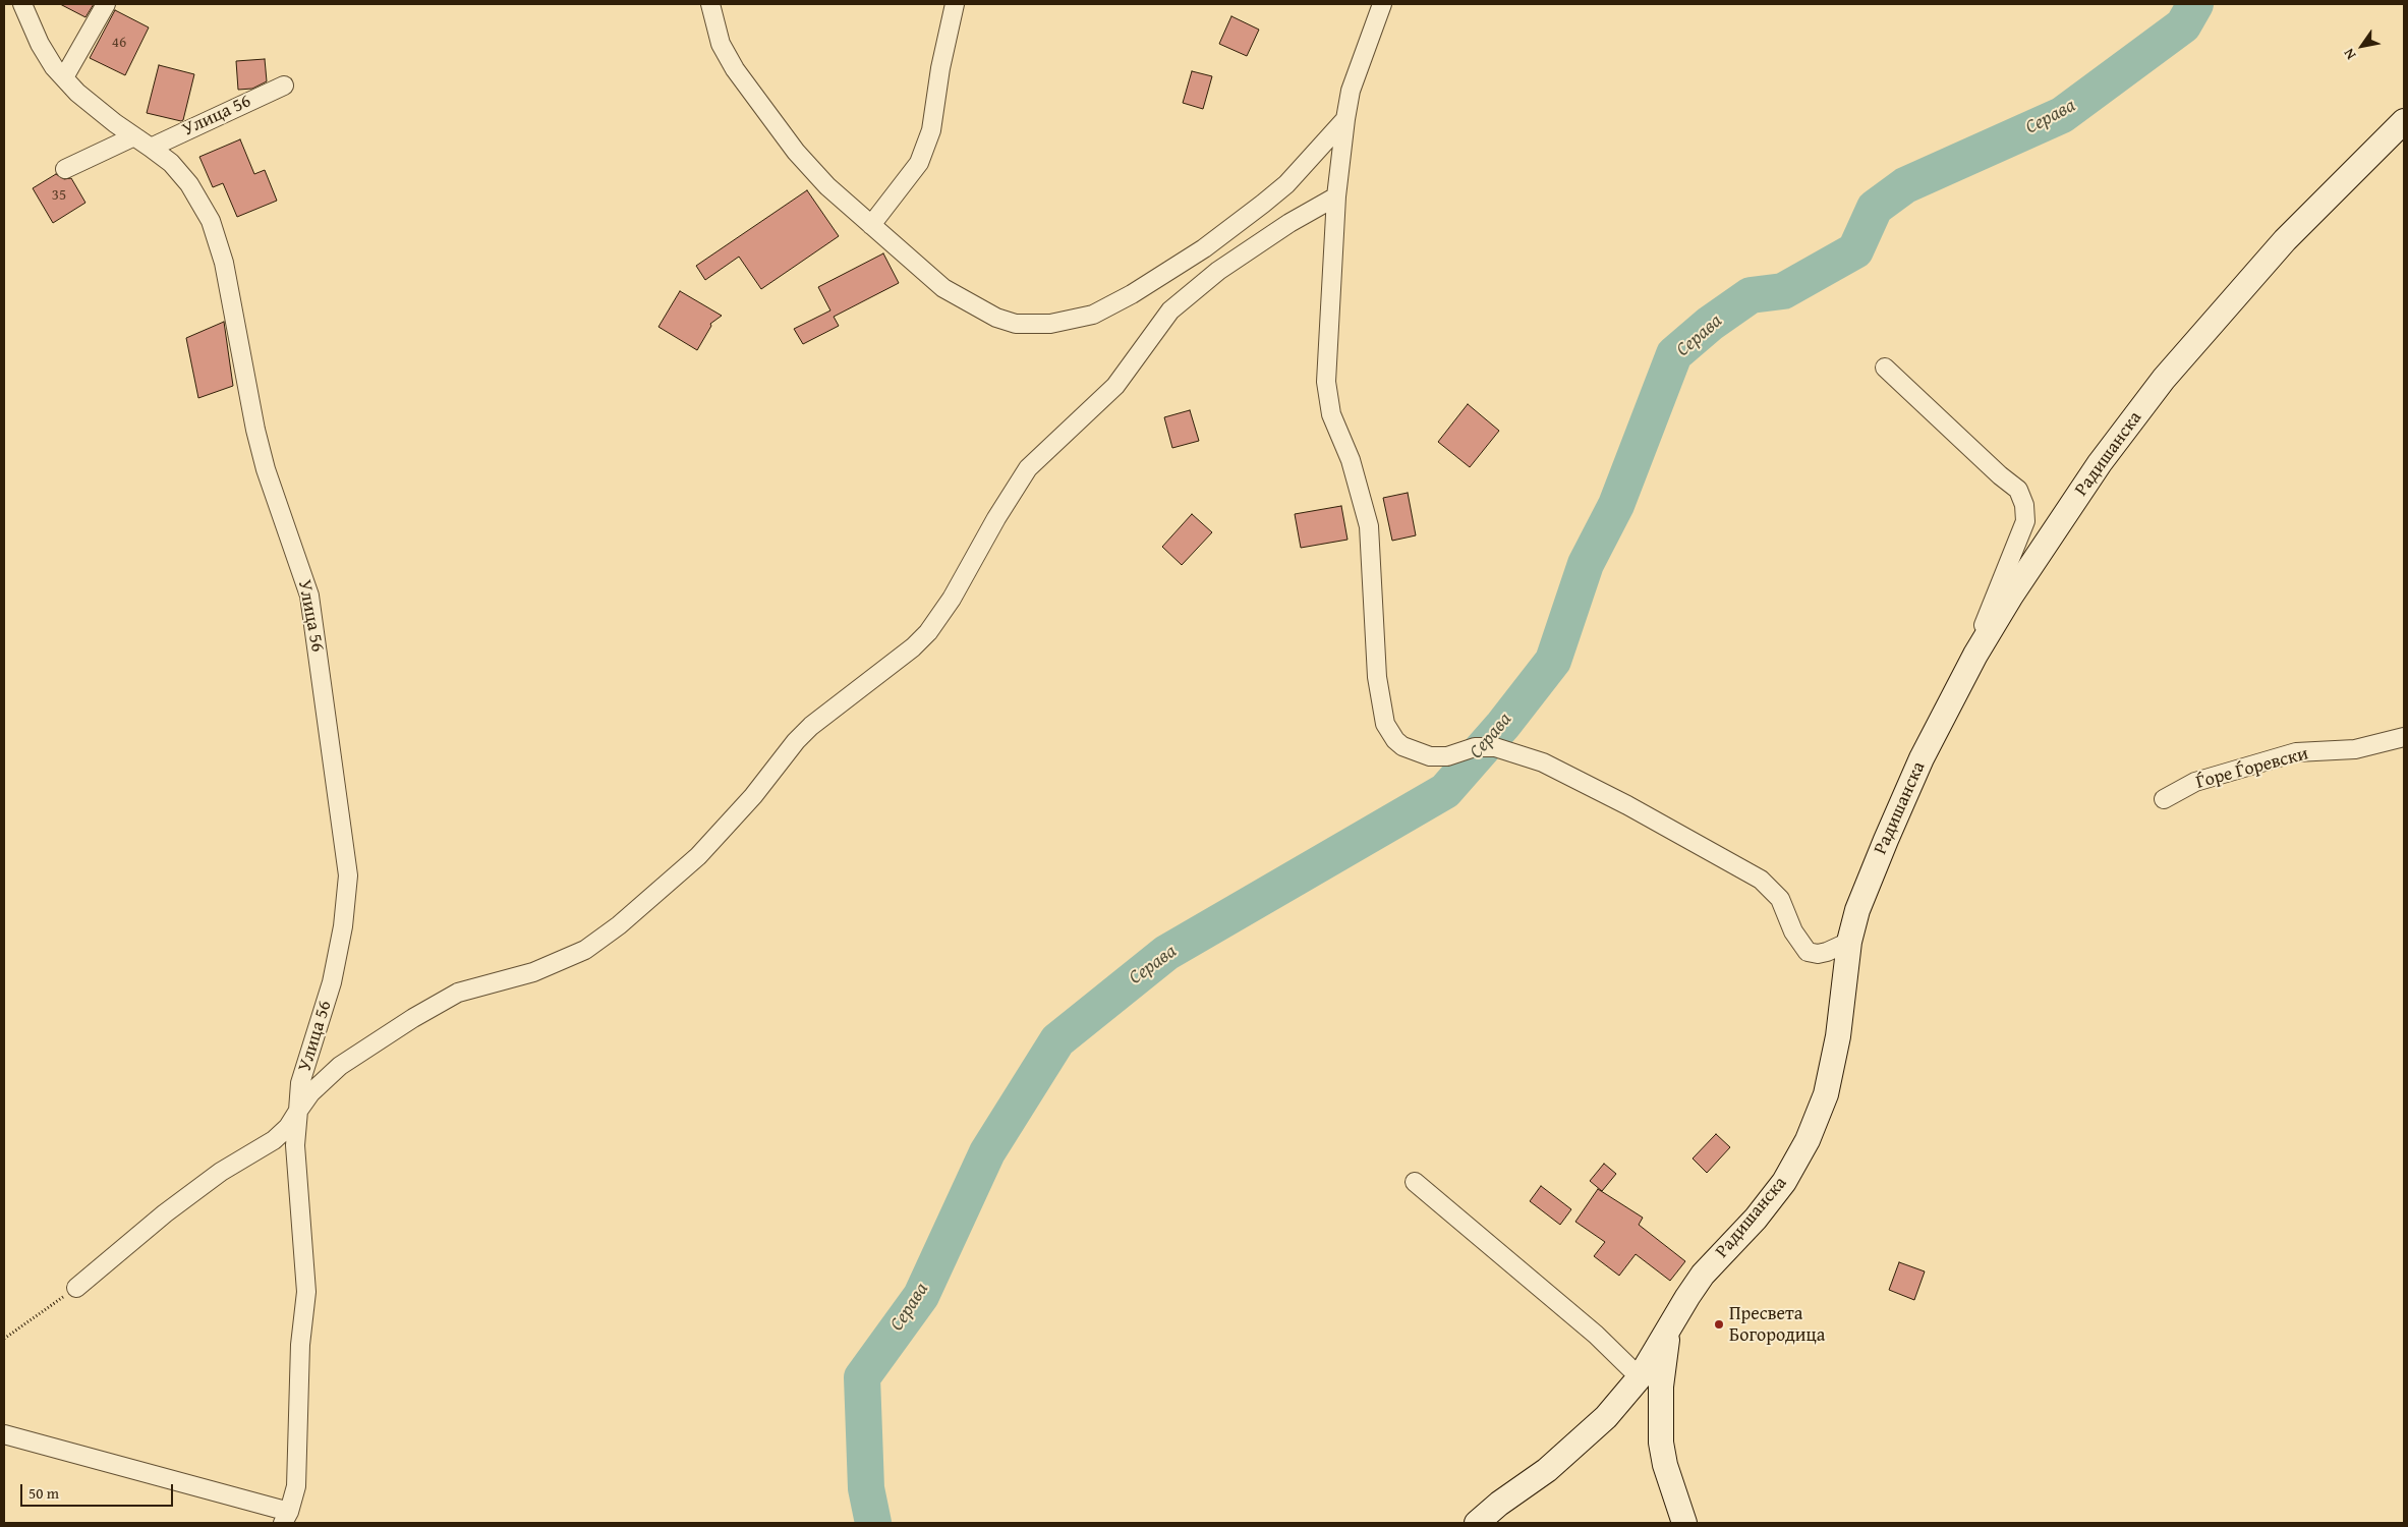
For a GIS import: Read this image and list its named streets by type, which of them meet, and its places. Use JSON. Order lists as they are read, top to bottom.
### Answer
{
  "streets": {
    "street": ["Улица 56", "Радишанска", "Ѓоре Ѓоревски"]
  },
  "water": ["Серава"],
  "places": ["Пресвета Богородица"],
  "house_numbers": ["46", "35"],
  "scale_bar": "50 m",
  "north": "bottom left"
}
